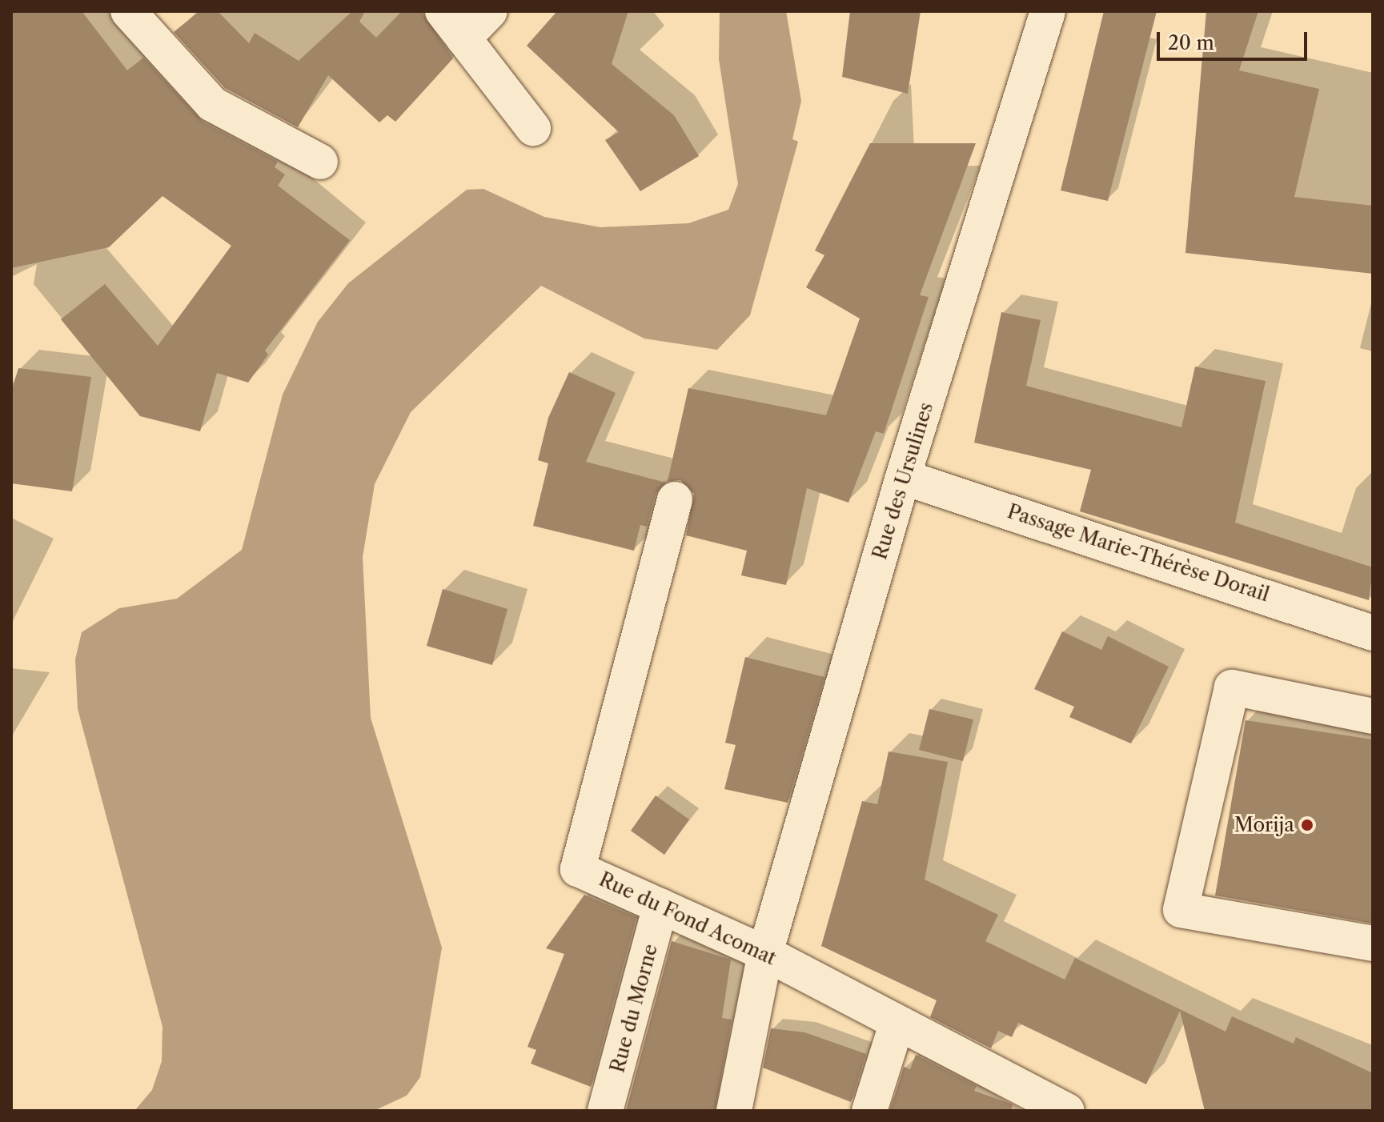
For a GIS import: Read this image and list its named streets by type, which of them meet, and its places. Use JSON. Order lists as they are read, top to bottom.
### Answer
{
  "streets": {
    "street": [
      "Rue des Ursulines",
      "Passage Marie-Thérèse Dorail",
      "Rue du Fond Acomat",
      "Rue du Morne"
    ]
  },
  "crossings": [
    ["Rue des Ursulines", "Passage Marie-Thérèse Dorail"],
    ["Rue des Ursulines", "Rue du Fond Acomat"],
    ["Rue du Fond Acomat", "Rue du Morne"]
  ],
  "places": ["Morija"],
  "scale_bar": "20 m"
}
